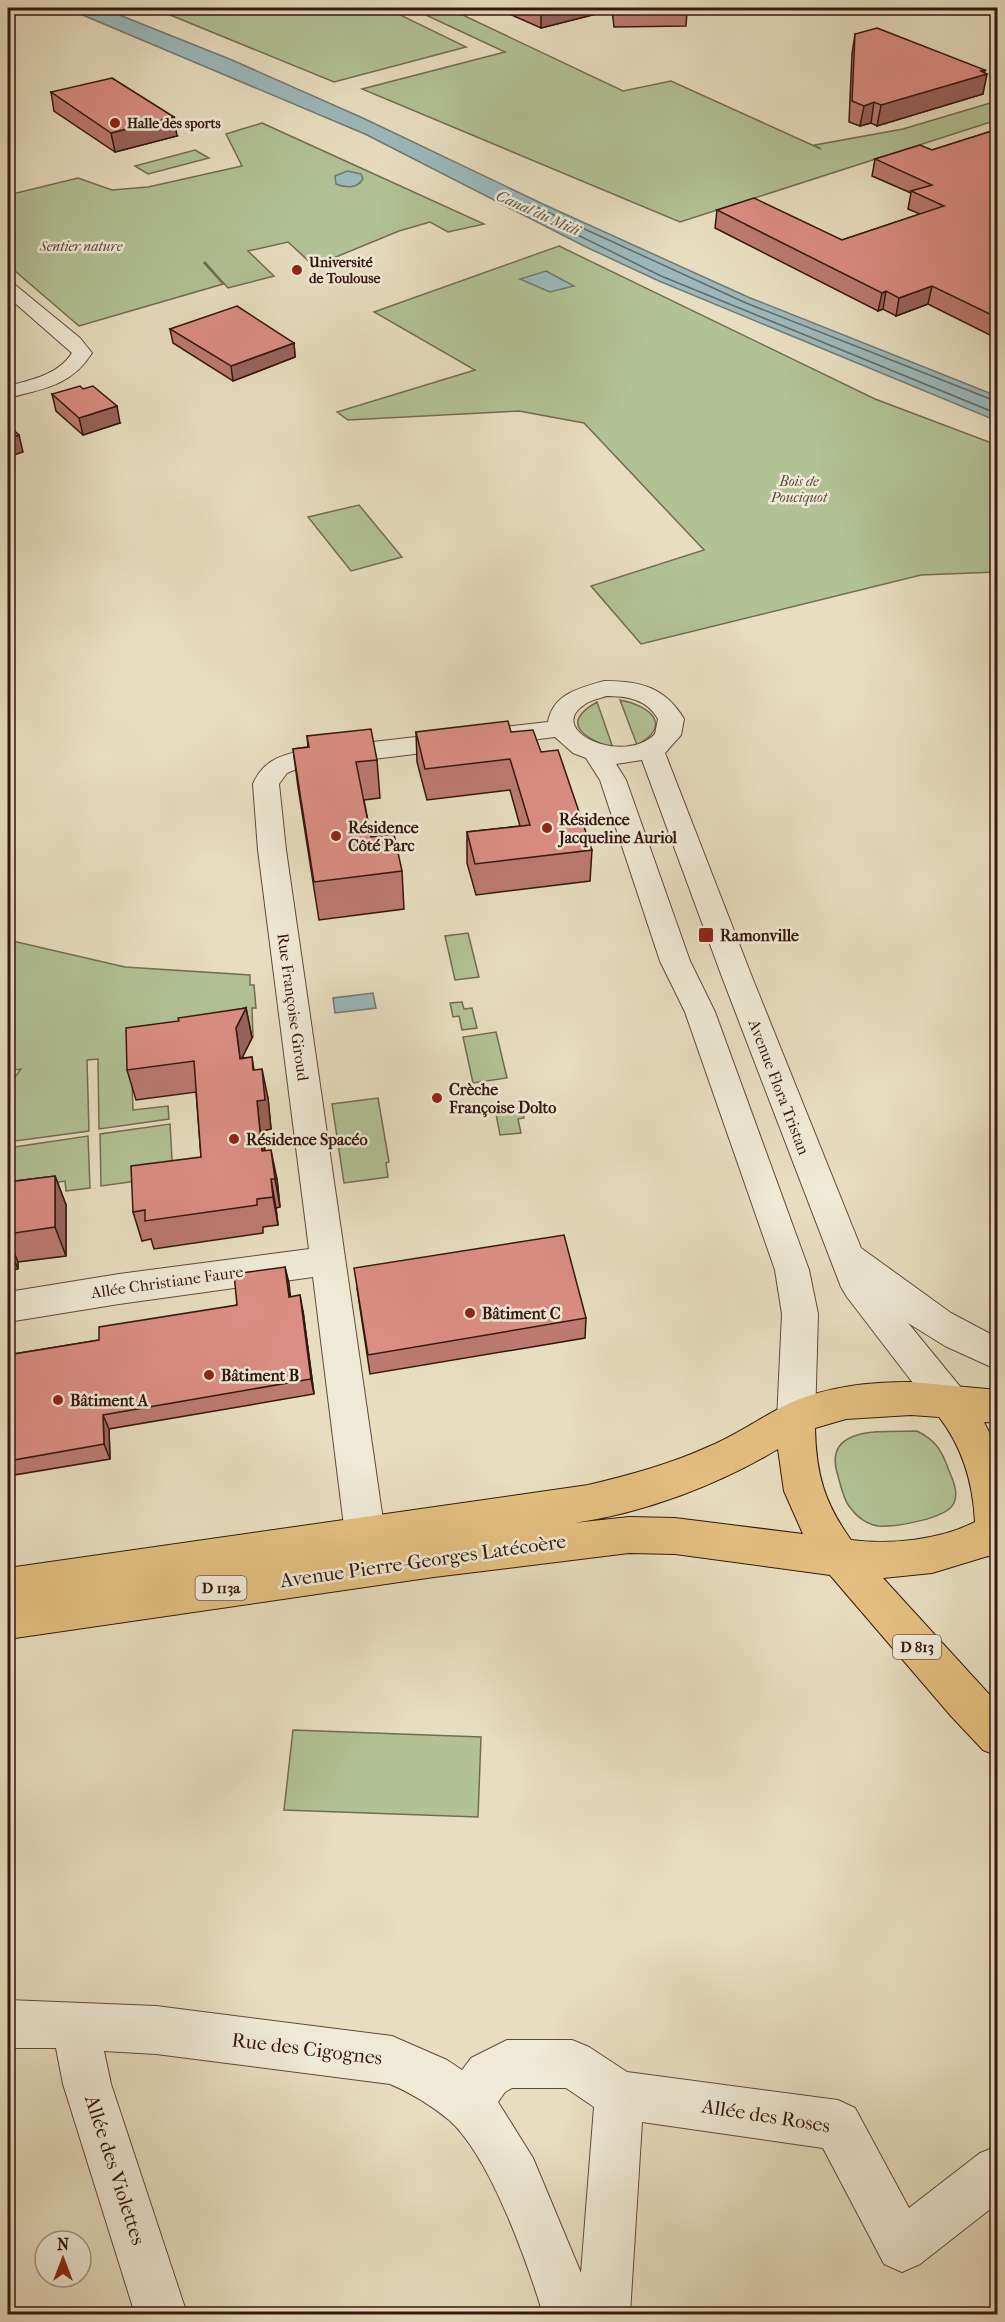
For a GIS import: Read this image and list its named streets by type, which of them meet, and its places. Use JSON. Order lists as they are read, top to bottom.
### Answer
{
  "streets": {
    "main road": ["Avenue Pierre-Georges Latécoère", "D 113a", "D 813"],
    "street": [
      "Rue Françoise Giroud",
      "Avenue Flora Tristan",
      "Allée Christiane Faure",
      "Rue des Cigognes",
      "Allée des Roses",
      "Allée des Violettes"
    ]
  },
  "crossings": [
    ["Rue Françoise Giroud", "Avenue Flora Tristan"],
    ["Rue Françoise Giroud", "Allée Christiane Faure"],
    ["Rue Françoise Giroud", "Avenue Pierre-Georges Latécoère"],
    ["Avenue Flora Tristan", "Avenue Pierre-Georges Latécoère"],
    ["Avenue Flora Tristan", "D 813"],
    ["Avenue Pierre-Georges Latécoère", "D 813"],
    ["Rue des Cigognes", "Allée des Roses"],
    ["Rue des Cigognes", "Allée des Violettes"]
  ],
  "water": ["Canal du Midi"],
  "parks": ["Sentier nature", "Bois de Pouciquot"],
  "places": {
    "other": [
      "Halle des sports",
      "Université de Toulouse",
      "Résidence Jacqueline Auriol",
      "Résidence Côté Parc",
      "Crèche Françoise Dolto",
      "Résidence Spacéo",
      "Bâtiment C",
      "Bâtiment B",
      "Bâtiment A"
    ],
    "transit": ["Ramonville"]
  },
  "north": "top"
}
